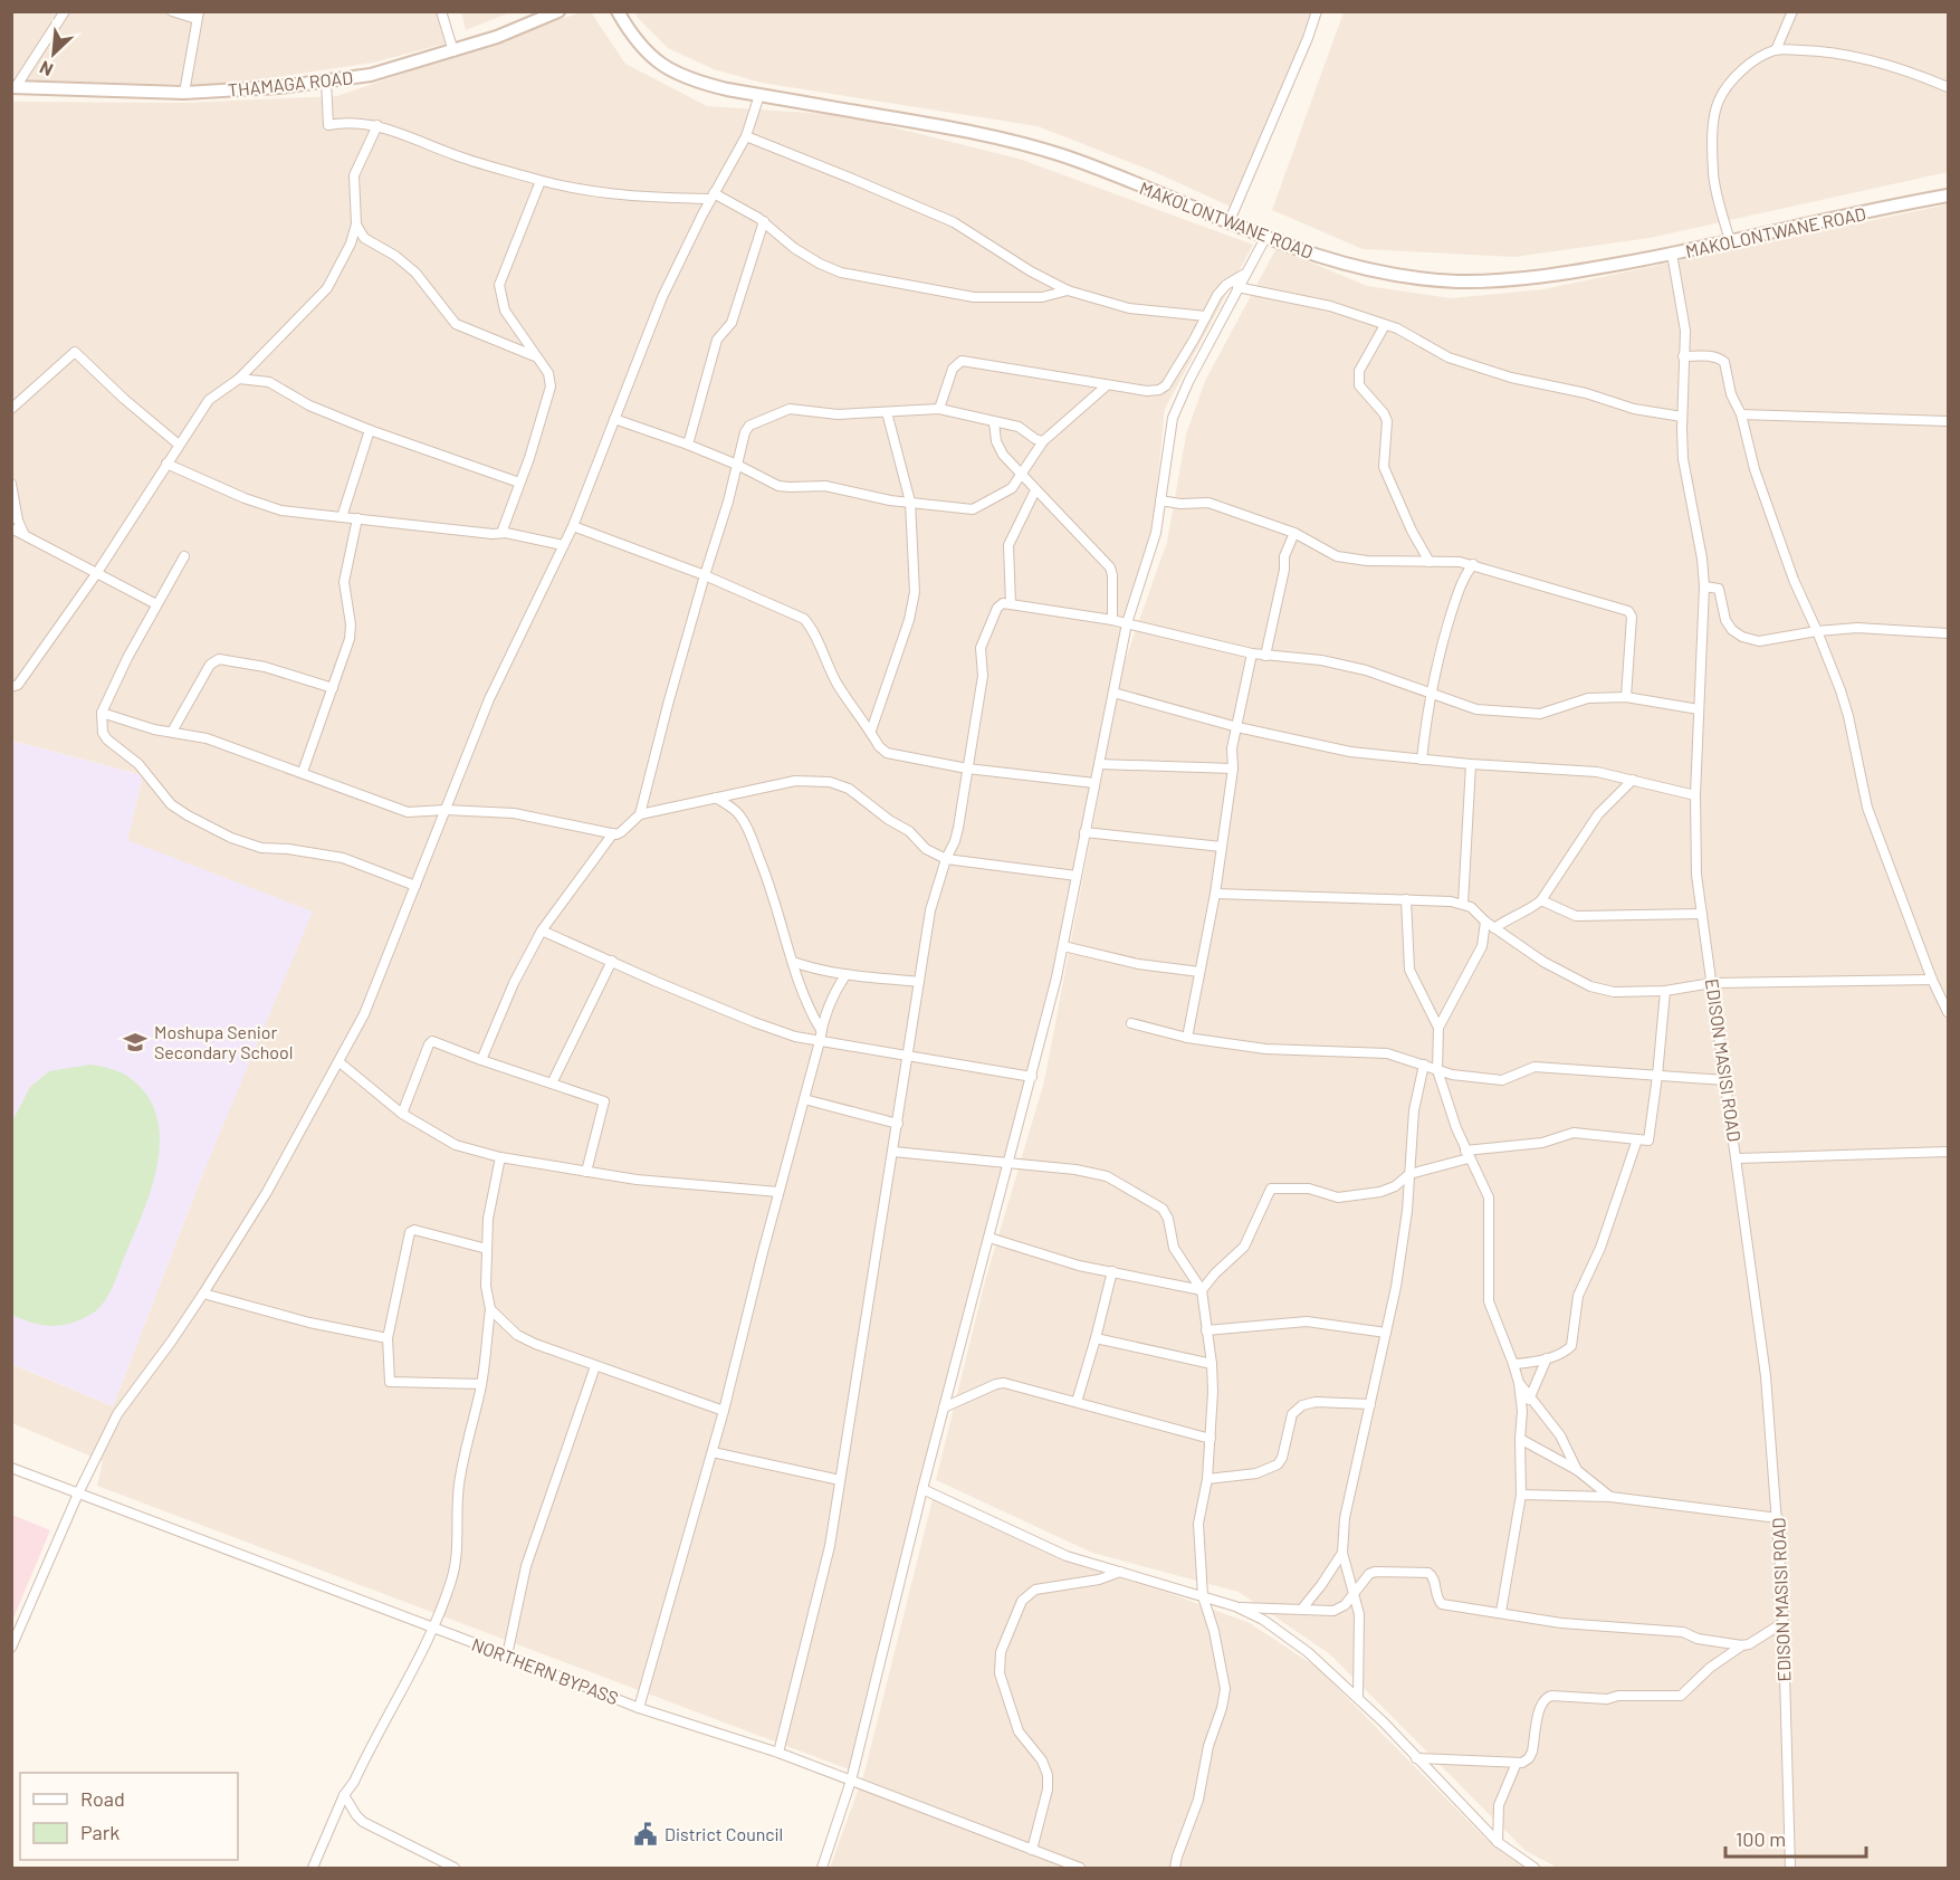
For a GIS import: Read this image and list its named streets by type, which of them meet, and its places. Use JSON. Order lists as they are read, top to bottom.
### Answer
{
  "streets": {
    "main road": ["THAMAGA ROAD", "MAKOLONTWANE ROAD"],
    "street": ["EDISON MASISI ROAD", "NORTHERN BYPASS"]
  },
  "crossings": [
    ["MAKOLONTWANE ROAD", "EDISON MASISI ROAD"]
  ],
  "places": {
    "school or university": ["Moshupa Senior Secondary School"],
    "public building": ["District Council"]
  },
  "legend": ["Road", "Park"],
  "scale_bar": "100 m",
  "north": "bottom left"
}
